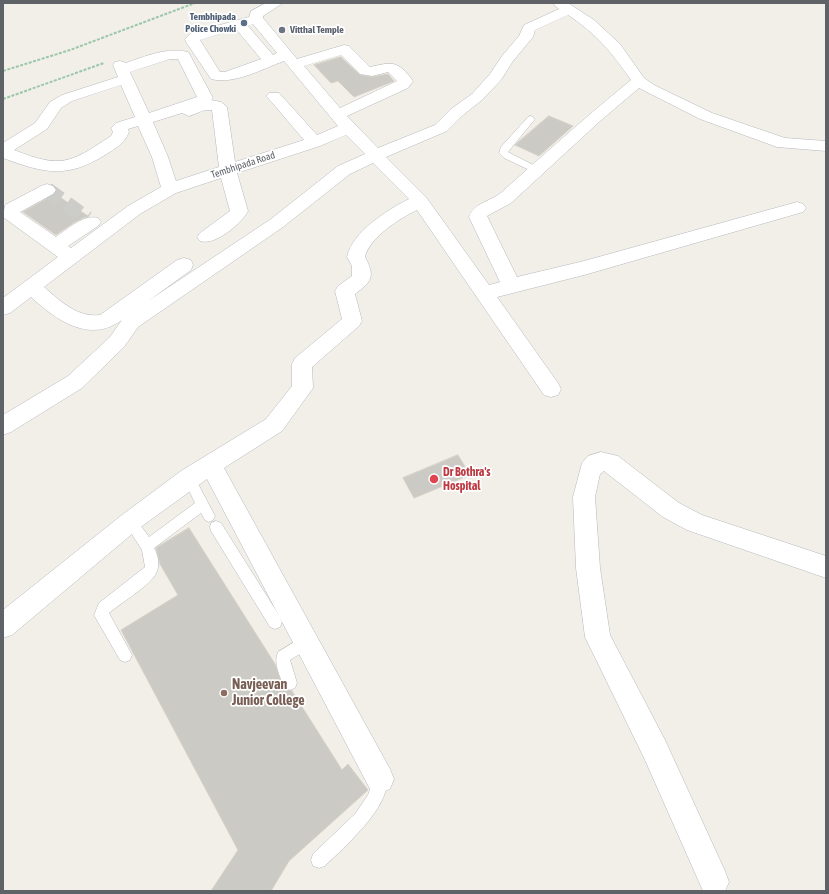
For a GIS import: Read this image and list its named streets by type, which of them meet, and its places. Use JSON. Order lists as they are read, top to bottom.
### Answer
{
  "streets": {
    "street": ["Tembhipada Road"]
  },
  "places": [
    "Tembhipada Police Chowki",
    "Vitthal Temple",
    "Dr Bothra's Hospital",
    "Navjeevan Junior College"
  ]
}
